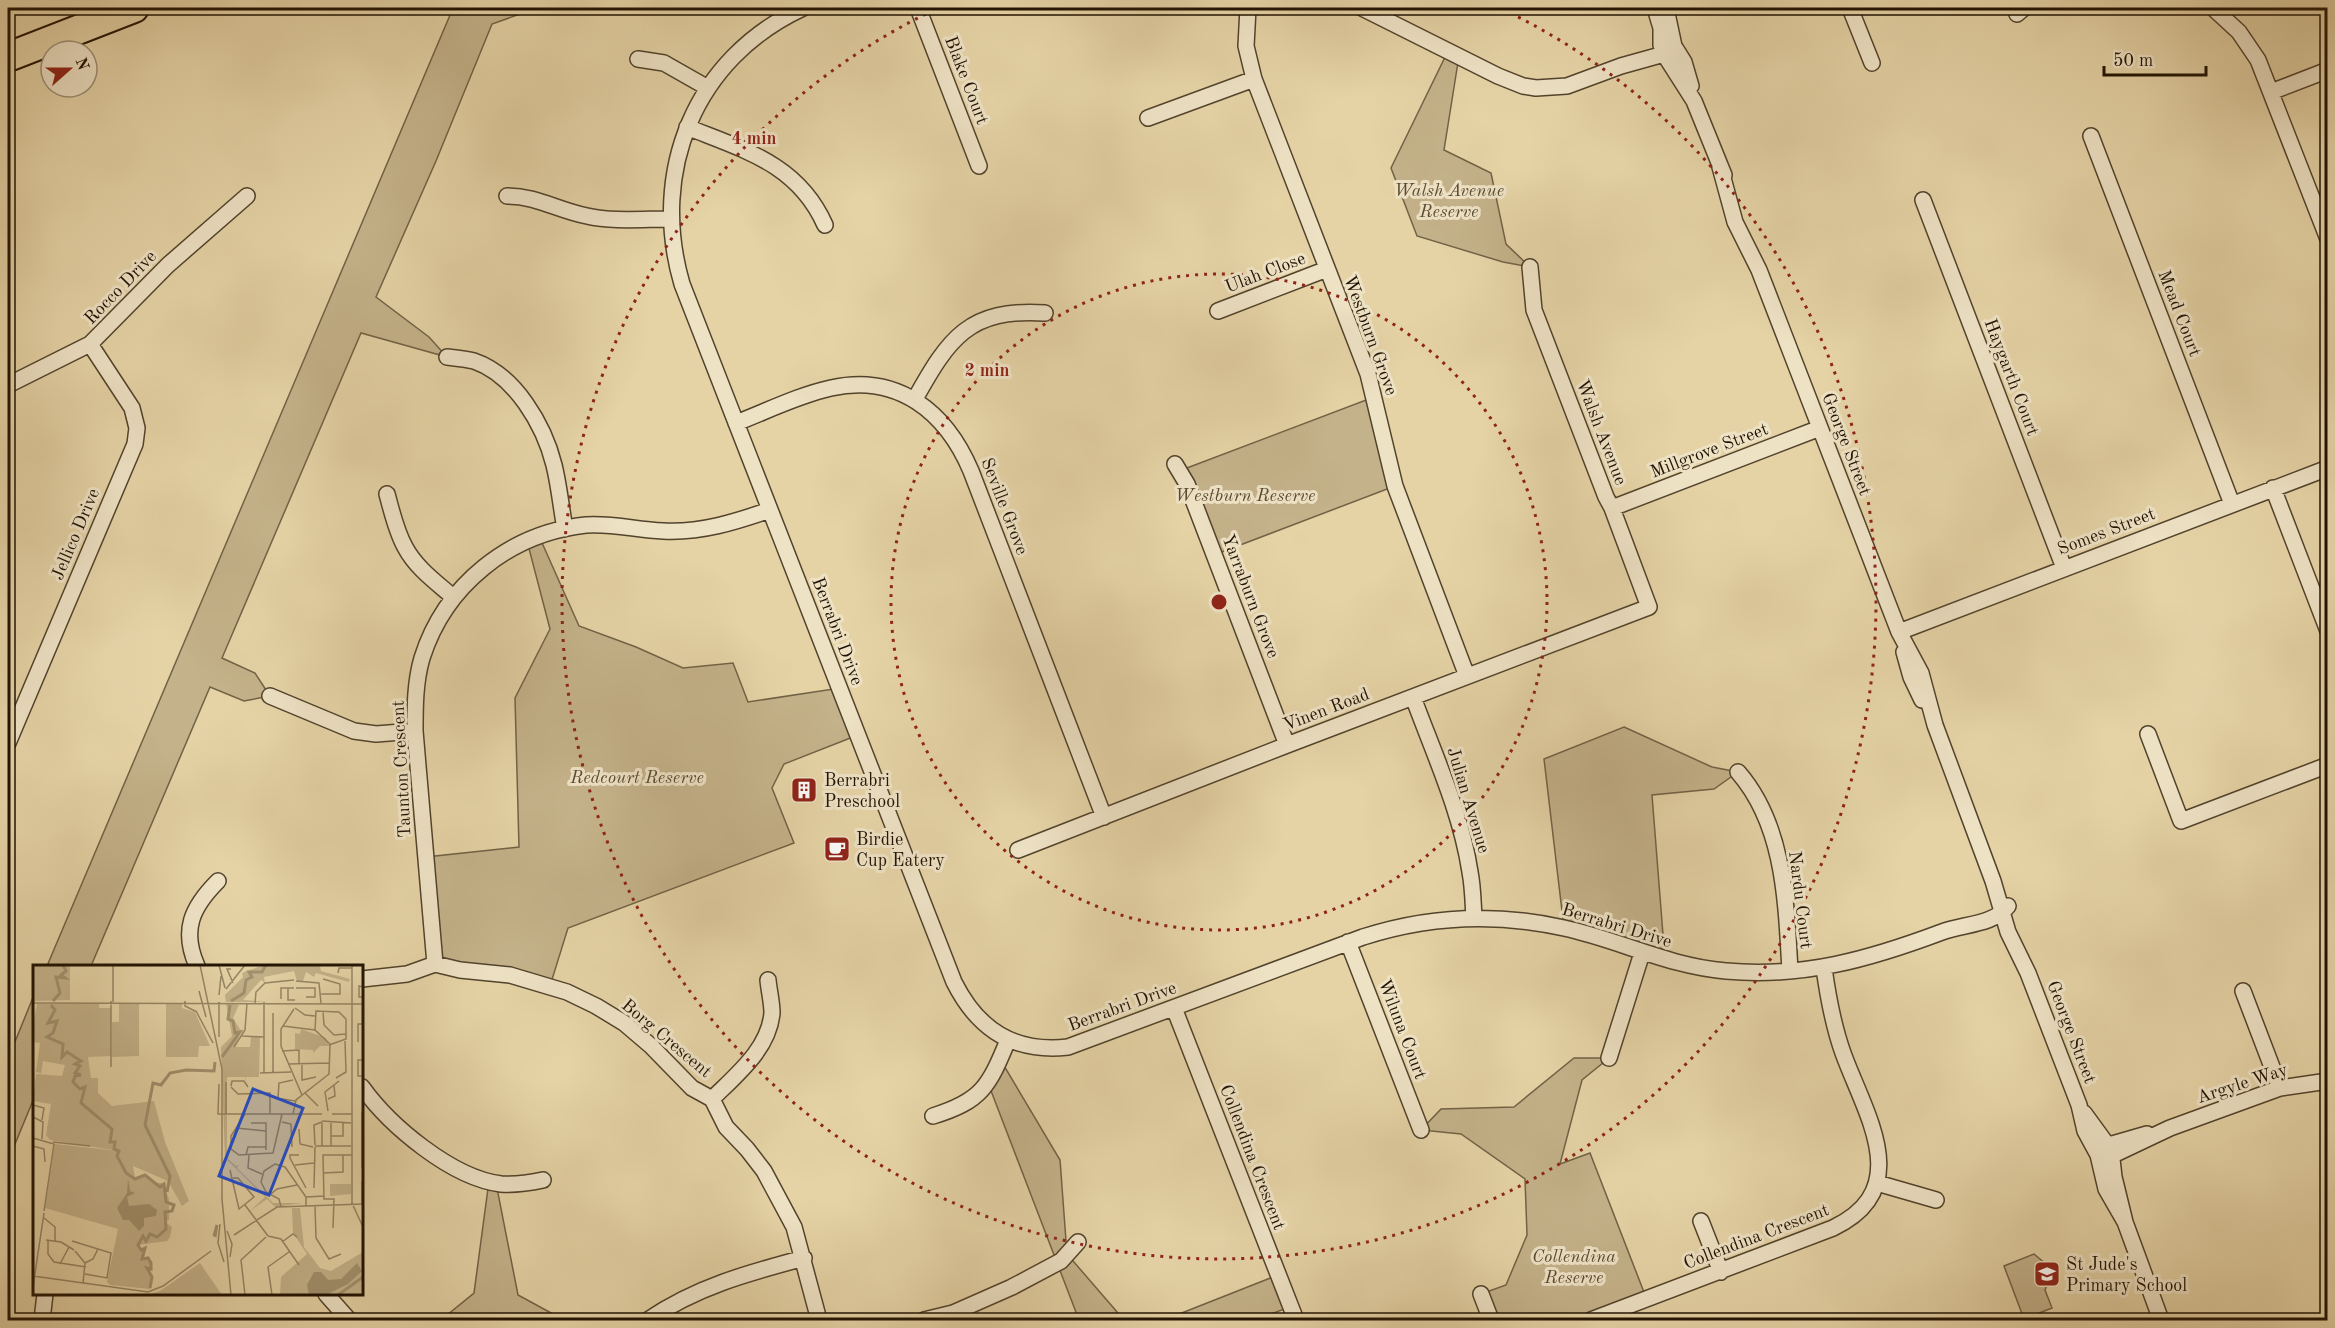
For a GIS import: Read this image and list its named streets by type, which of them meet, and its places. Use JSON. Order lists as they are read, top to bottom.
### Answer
{
  "streets": {
    "street": [
      "Blake Court",
      "Ulah Close",
      "Rocco Drive",
      "Mead Court",
      "Westburn Grove",
      "Haygarth Court",
      "Walsh Avenue",
      "George Street",
      "Millgrove Street",
      "Seville Grove",
      "Somes Street",
      "Jellico Drive",
      "Yarraburn Grove",
      "Berrabri Drive",
      "Vinen Road",
      "Taunton Crescent",
      "Julian Avenue",
      "Nardu Court",
      "Wiluna Court",
      "Borg Crescent",
      "Argyle Way",
      "Collendina Crescent"
    ]
  },
  "crossings": [
    ["Ulah Close", "Westburn Grove"],
    ["Rocco Drive", "Jellico Drive"],
    ["Mead Court", "Somes Street"],
    ["Westburn Grove", "Vinen Road"],
    ["Haygarth Court", "Somes Street"],
    ["Walsh Avenue", "Millgrove Street"],
    ["Walsh Avenue", "Vinen Road"],
    ["George Street", "Millgrove Street"],
    ["George Street", "Somes Street"],
    ["George Street", "Berrabri Drive"],
    ["George Street", "Argyle Way"],
    ["Seville Grove", "Berrabri Drive"],
    ["Seville Grove", "Vinen Road"],
    ["Yarraburn Grove", "Vinen Road"],
    ["Berrabri Drive", "Taunton Crescent"],
    ["Berrabri Drive", "Julian Avenue"],
    ["Berrabri Drive", "Nardu Court"],
    ["Berrabri Drive", "Wiluna Court"],
    ["Berrabri Drive", "Collendina Crescent"],
    ["Vinen Road", "Julian Avenue"],
    ["Taunton Crescent", "Borg Crescent"]
  ],
  "parks": [
    "Walsh Avenue Reserve",
    "Westburn Reserve",
    "Redcourt Reserve",
    "Collendina Reserve"
  ],
  "places": {
    "building": ["Berrabri Preschool"],
    "cafe": ["Birdie Cup Eatery"],
    "school or university": ["St Jude's Primary School"]
  },
  "scale_bar": "50 m",
  "north": "right",
  "rings": ["4 min", "2 min"]
}
